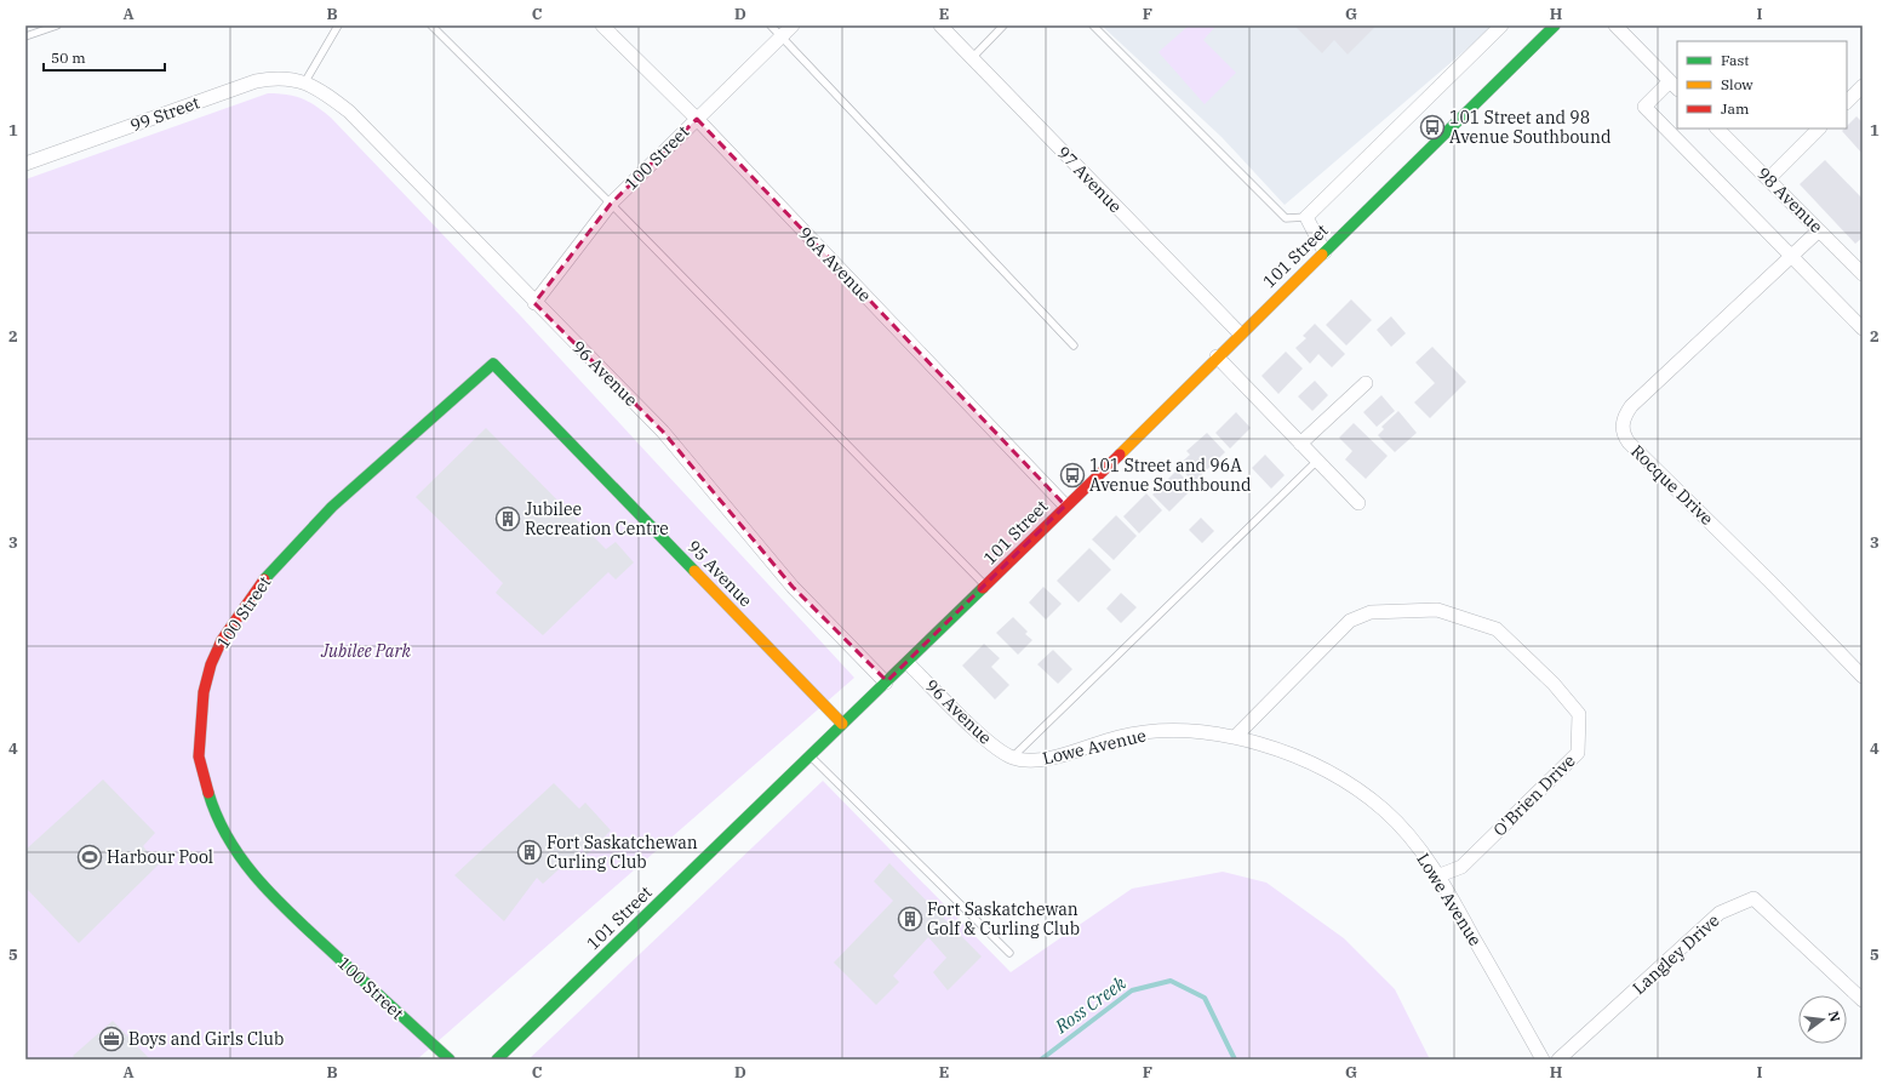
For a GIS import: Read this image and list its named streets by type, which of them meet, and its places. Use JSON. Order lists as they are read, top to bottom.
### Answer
{
  "streets": {
    "street": [
      "99 Street",
      "100 Street",
      "97 Avenue",
      "98 Avenue",
      "101 Street",
      "96A Avenue",
      "96 Avenue",
      "Rocque Drive",
      "95 Avenue",
      "Lowe Avenue",
      "O'Brien Drive",
      "Langley Drive"
    ]
  },
  "crossings": [
    ["99 Street", "96 Avenue"],
    ["100 Street", "96A Avenue"],
    ["100 Street", "96 Avenue"],
    ["100 Street", "95 Avenue"],
    ["97 Avenue", "101 Street"],
    ["98 Avenue", "Rocque Drive"],
    ["101 Street", "96A Avenue"],
    ["101 Street", "96 Avenue"],
    ["101 Street", "95 Avenue"],
    ["96 Avenue", "Lowe Avenue"],
    ["Lowe Avenue", "O'Brien Drive"]
  ],
  "water": ["Ross Creek"],
  "parks": ["Jubilee Park"],
  "places": {
    "bus stop": ["101 Street and 98 Avenue Southbound", "101 Street and 96A Avenue Southbound"],
    "building": ["Jubilee Recreation Centre", "Fort Saskatchewan Curling Club", "Fort Saskatchewan Golf & Curling Club"],
    "sports": ["Harbour Pool"],
    "office": ["Boys and Girls Club"]
  },
  "legend": ["Fast", "Slow", "Jam"],
  "scale_bar": "50 m",
  "north": "right",
  "grid": {
    "columns": [
      "A",
      "B",
      "C",
      "D",
      "E",
      "F",
      "G",
      "H",
      "I"
    ],
    "rows": [
      "1",
      "2",
      "3",
      "4",
      "5"
    ]
  }
}
